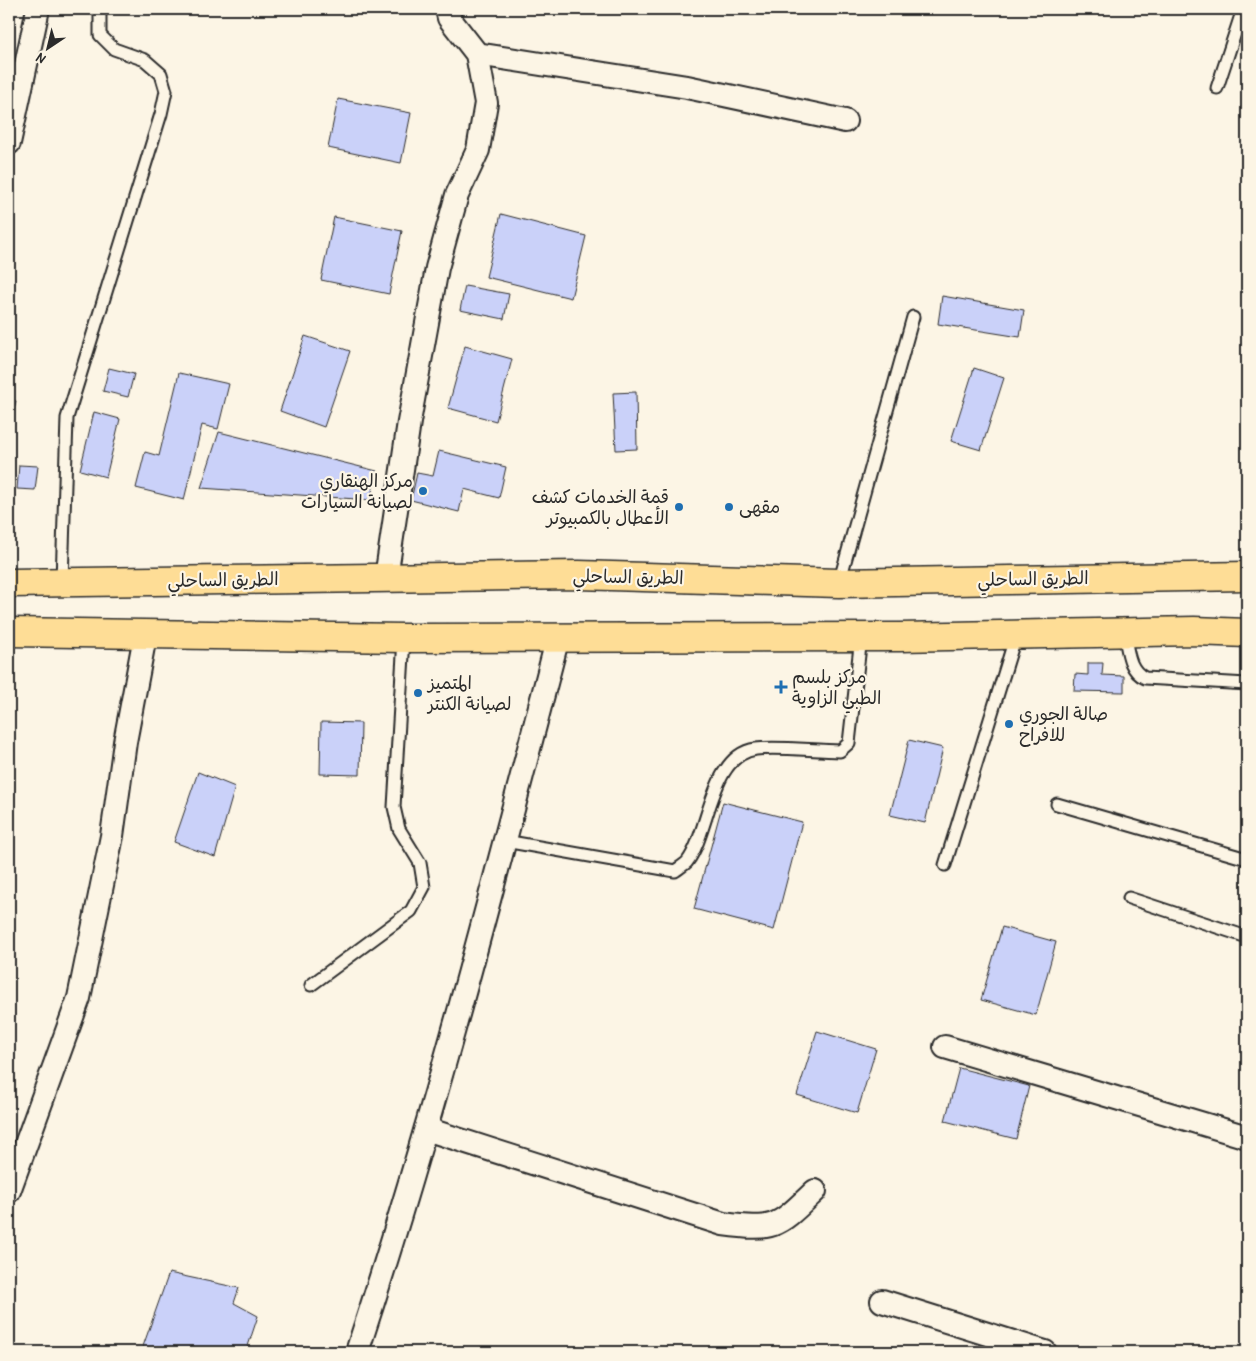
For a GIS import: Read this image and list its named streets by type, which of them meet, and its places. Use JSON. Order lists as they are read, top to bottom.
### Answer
{
  "streets": {
    "highway": ["الطريق الساحلي"]
  },
  "places": {
    "other": [
      "مركز الهنقاري لصيانة السيارات",
      "قمة الخدمات كشف الأعطال بالكمبيوتر",
      "مقهى",
      "المتميز لصيانة الكنتر",
      "صالة الجوري للافراح"
    ],
    "health": ["مركز بلسم الطبي الزاوية"]
  },
  "north": "bottom left"
}
